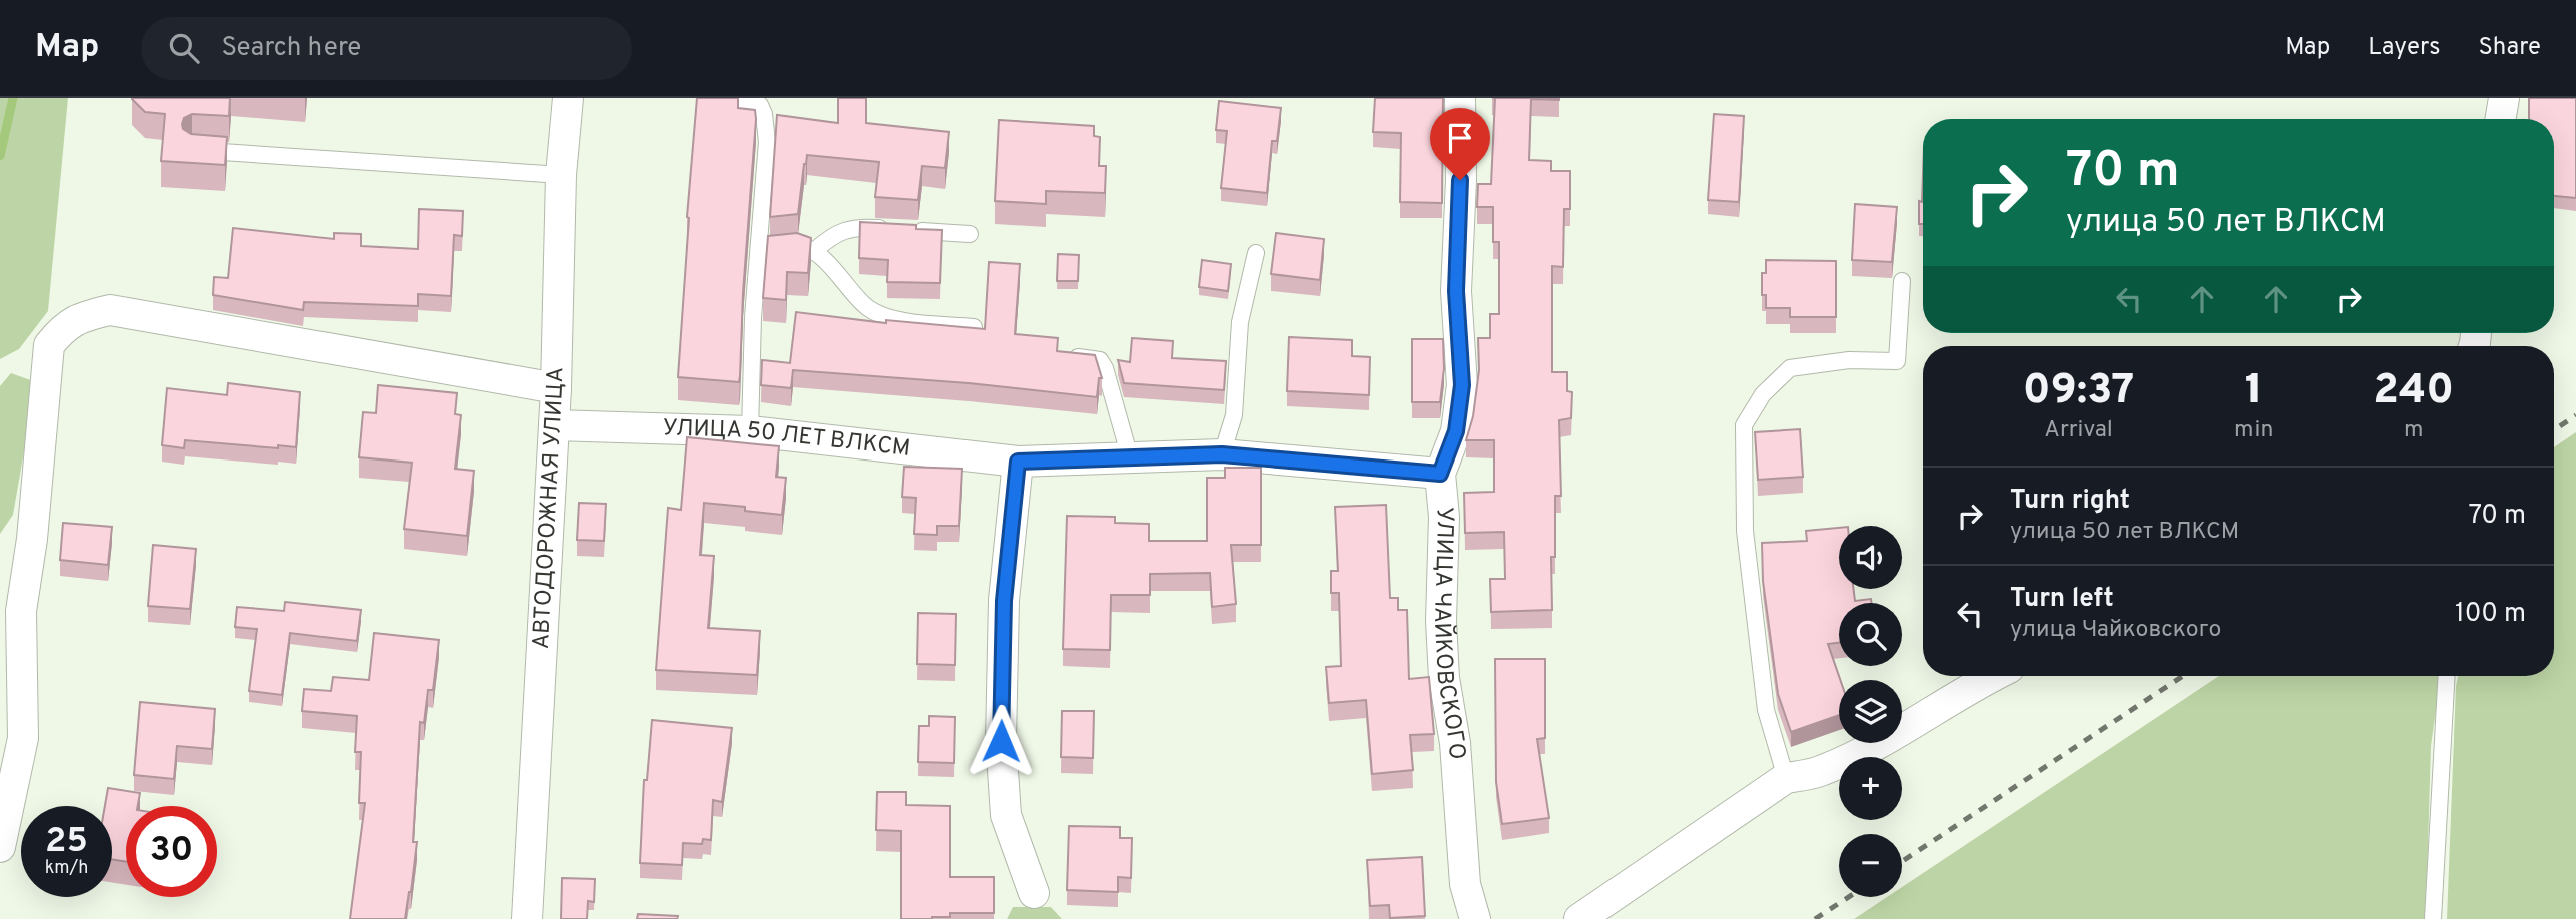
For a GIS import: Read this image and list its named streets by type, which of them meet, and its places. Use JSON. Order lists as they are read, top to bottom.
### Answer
{
  "streets": {
    "street": ["УЛИЦА 50 ЛЕТ ВЛКСМ", "АВТОДОРОЖНАЯ УЛИЦА", "УЛИЦА ЧАЙКОВСКОГО"]
  },
  "crossings": [
    ["УЛИЦА 50 ЛЕТ ВЛКСМ", "АВТОДОРОЖНАЯ УЛИЦА"],
    ["УЛИЦА 50 ЛЕТ ВЛКСМ", "УЛИЦА ЧАЙКОВСКОГО"]
  ],
  "page": {
    "header": "Map",
    "search": "Search here",
    "nav": ["Map", "Layers", "Share"],
    "turn": ["70 m", "улица 50 лет ВЛКСМ"],
    "eta": [
      "09:37",
      "Arrival",
      "1",
      "min",
      "240",
      "m"
    ],
    "list": [
      {
        "name": "Turn right",
        "note": "улица 50 лет ВЛКСМ",
        "value": "70 m"
      },
      {
        "name": "Turn left",
        "note": "улица Чайковского",
        "value": "100 m"
      }
    ],
    "map_buttons": ["+", "−"],
    "speed": "25 km/h",
    "limit": "30"
  }
}
